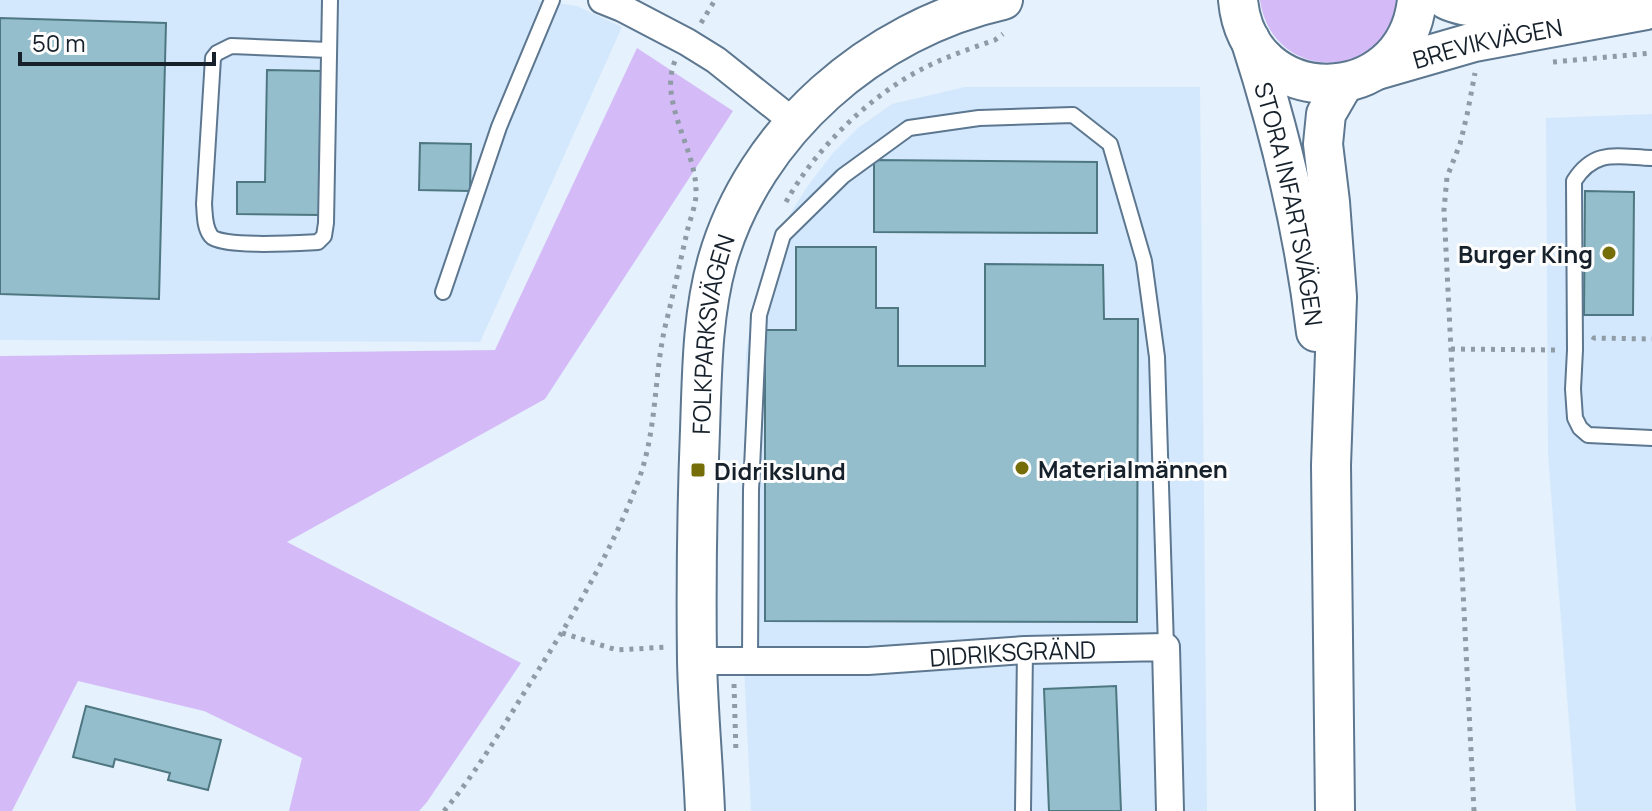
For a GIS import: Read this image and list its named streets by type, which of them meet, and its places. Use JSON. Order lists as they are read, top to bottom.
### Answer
{
  "streets": {
    "main road": ["BREVIKVÄGEN", "STORA INFARTSVÄGEN", "FOLKPARKSVÄGEN"],
    "street": ["DIDRIKSGRÄND"]
  },
  "crossings": [
    ["BREVIKVÄGEN", "STORA INFARTSVÄGEN"],
    ["FOLKPARKSVÄGEN", "DIDRIKSGRÄND"]
  ],
  "places": {
    "other": ["Burger King", "Materialmännen"],
    "transit": ["Didrikslund"]
  },
  "scale_bar": "50 m"
}
